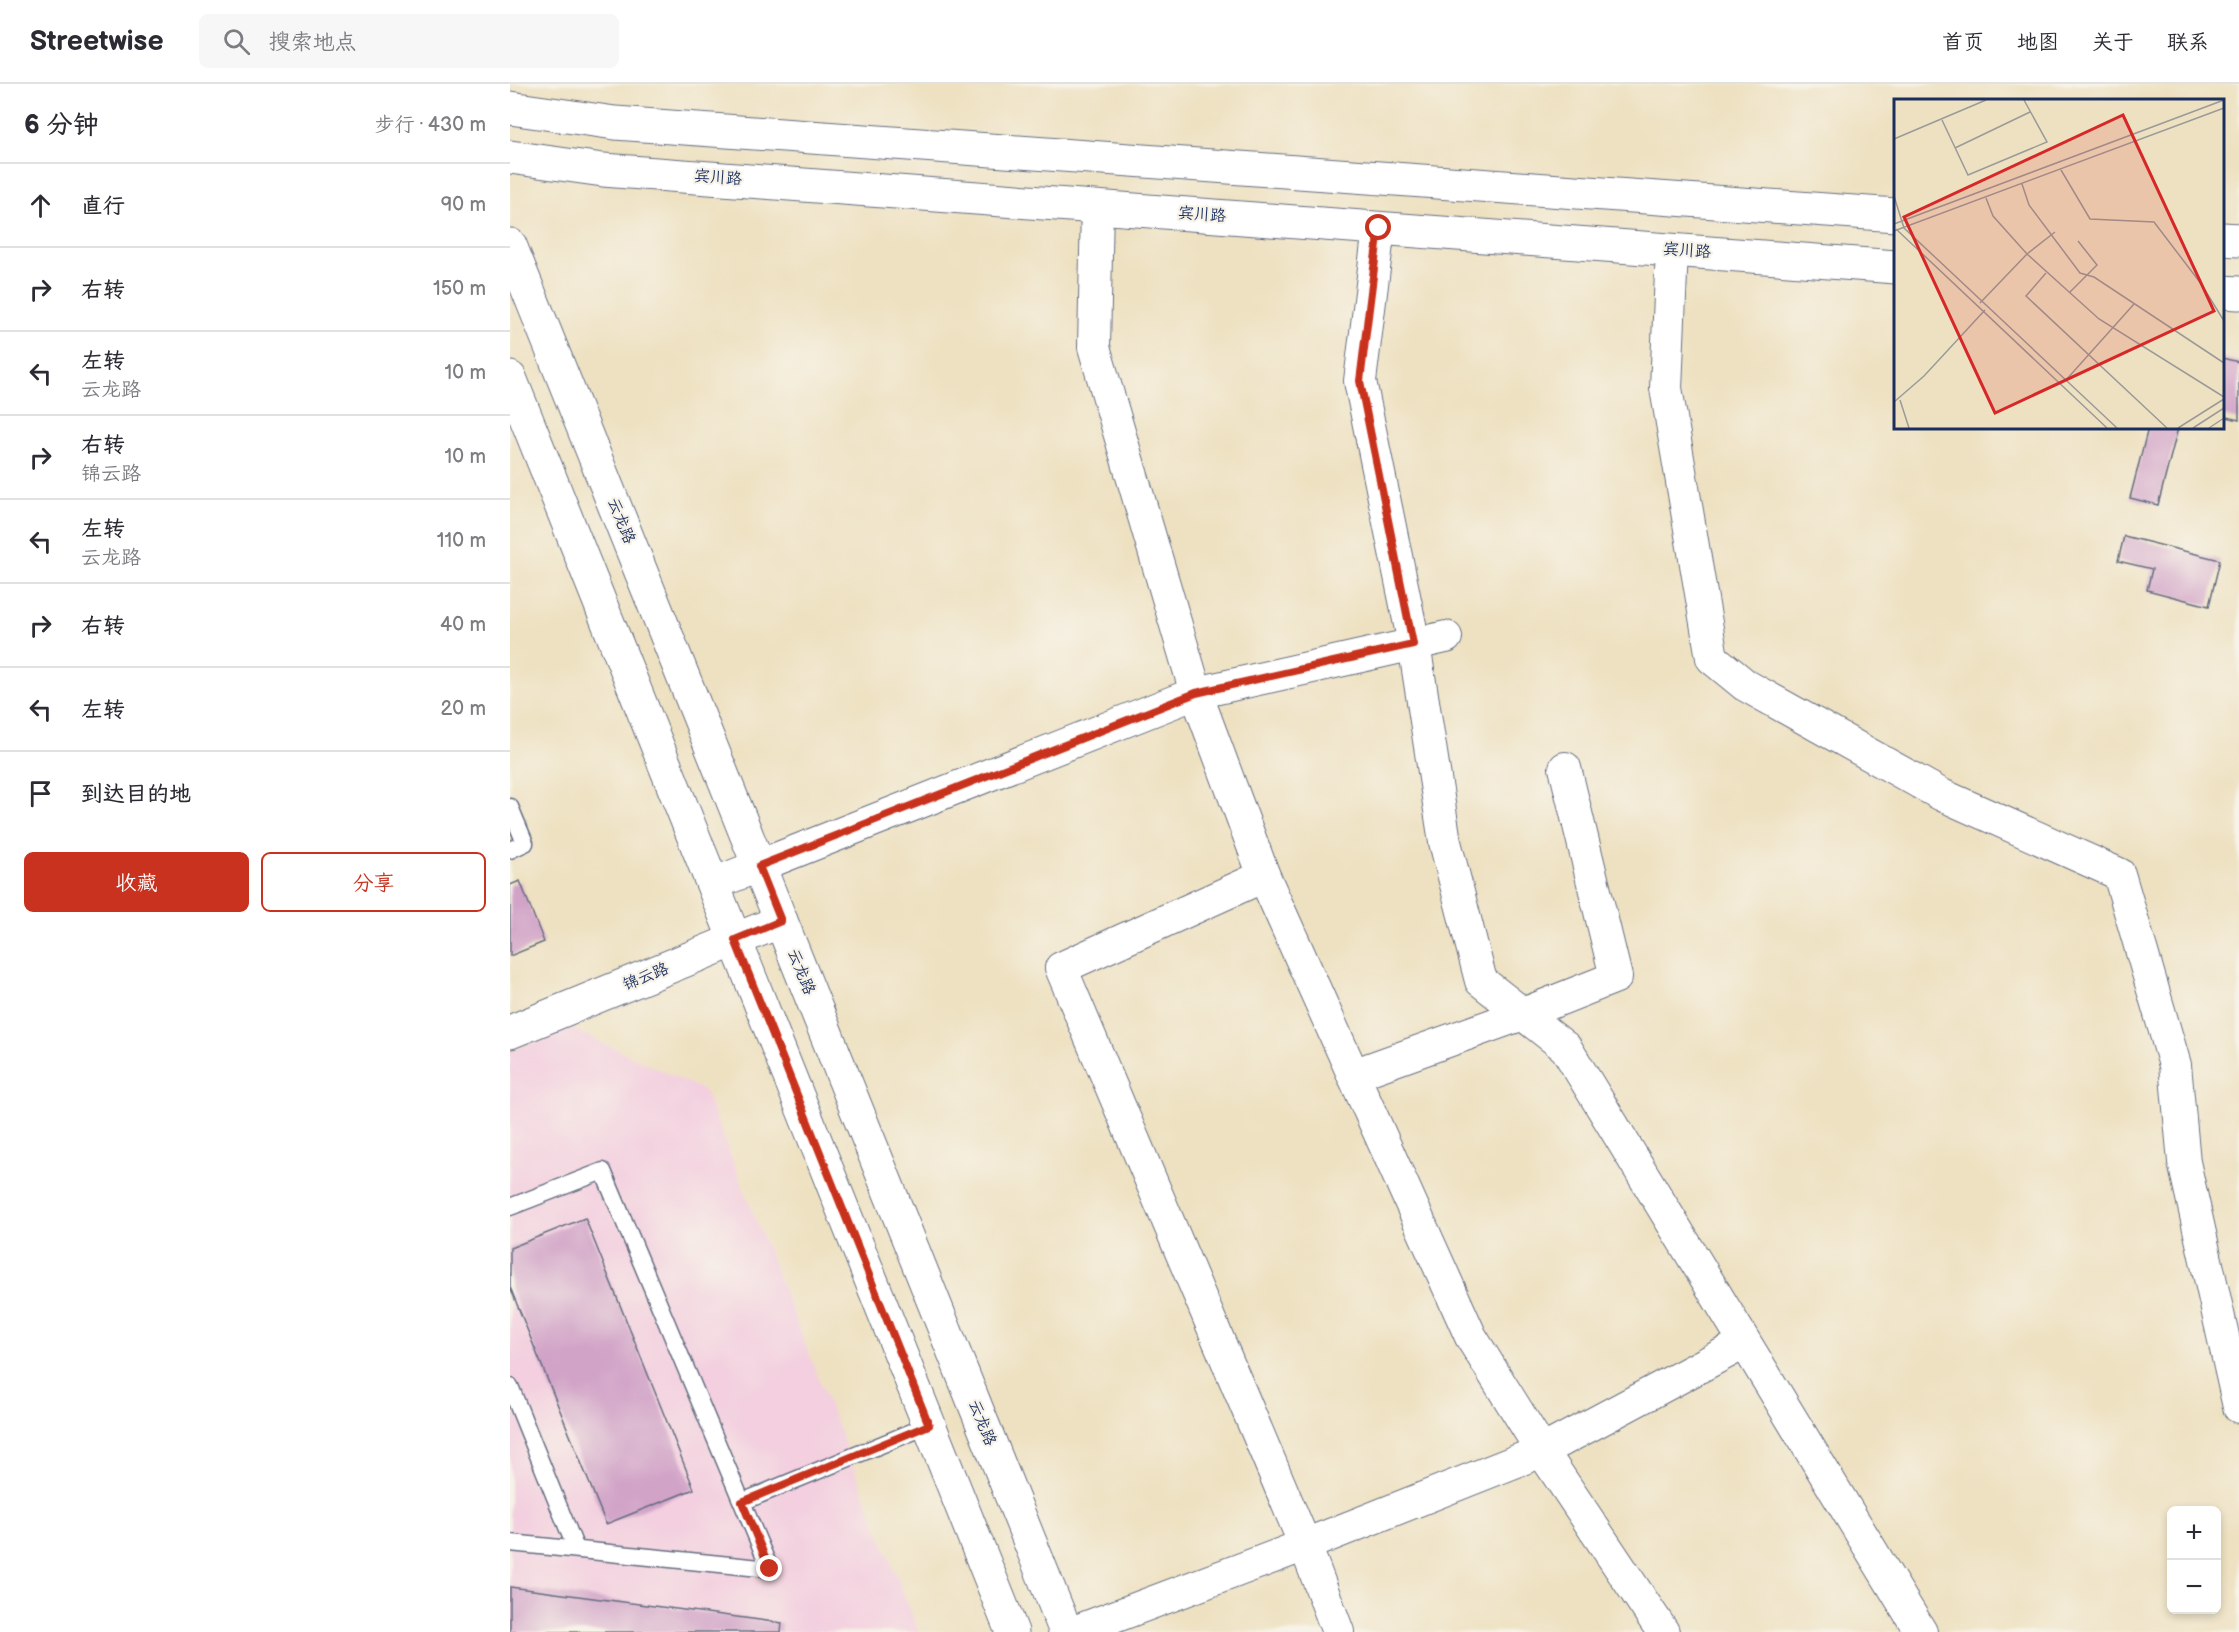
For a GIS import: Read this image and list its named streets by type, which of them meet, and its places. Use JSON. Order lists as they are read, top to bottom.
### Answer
{
  "streets": {
    "street": ["宾川路", "云龙路", "锦云路"]
  },
  "crossings": [
    ["云龙路", "锦云路"]
  ],
  "page": {
    "header": "Streetwise",
    "search": "搜索地点",
    "nav": [
      "首页",
      "地图",
      "关于",
      "联系"
    ],
    "heading": ["6 分钟", "步行 · 430 m"],
    "list": [
      ["直行", "90 m"],
      ["右转", "150 m"],
      ["左转", "云龙路", "10 m"],
      ["右转", "锦云路", "10 m"],
      ["左转", "云龙路", "110 m"],
      ["右转", "40 m"],
      ["左转", "20 m"],
      "到达目的地"
    ],
    "buttons": ["收藏", "分享"],
    "map_buttons": ["+", "−"]
  }
}
